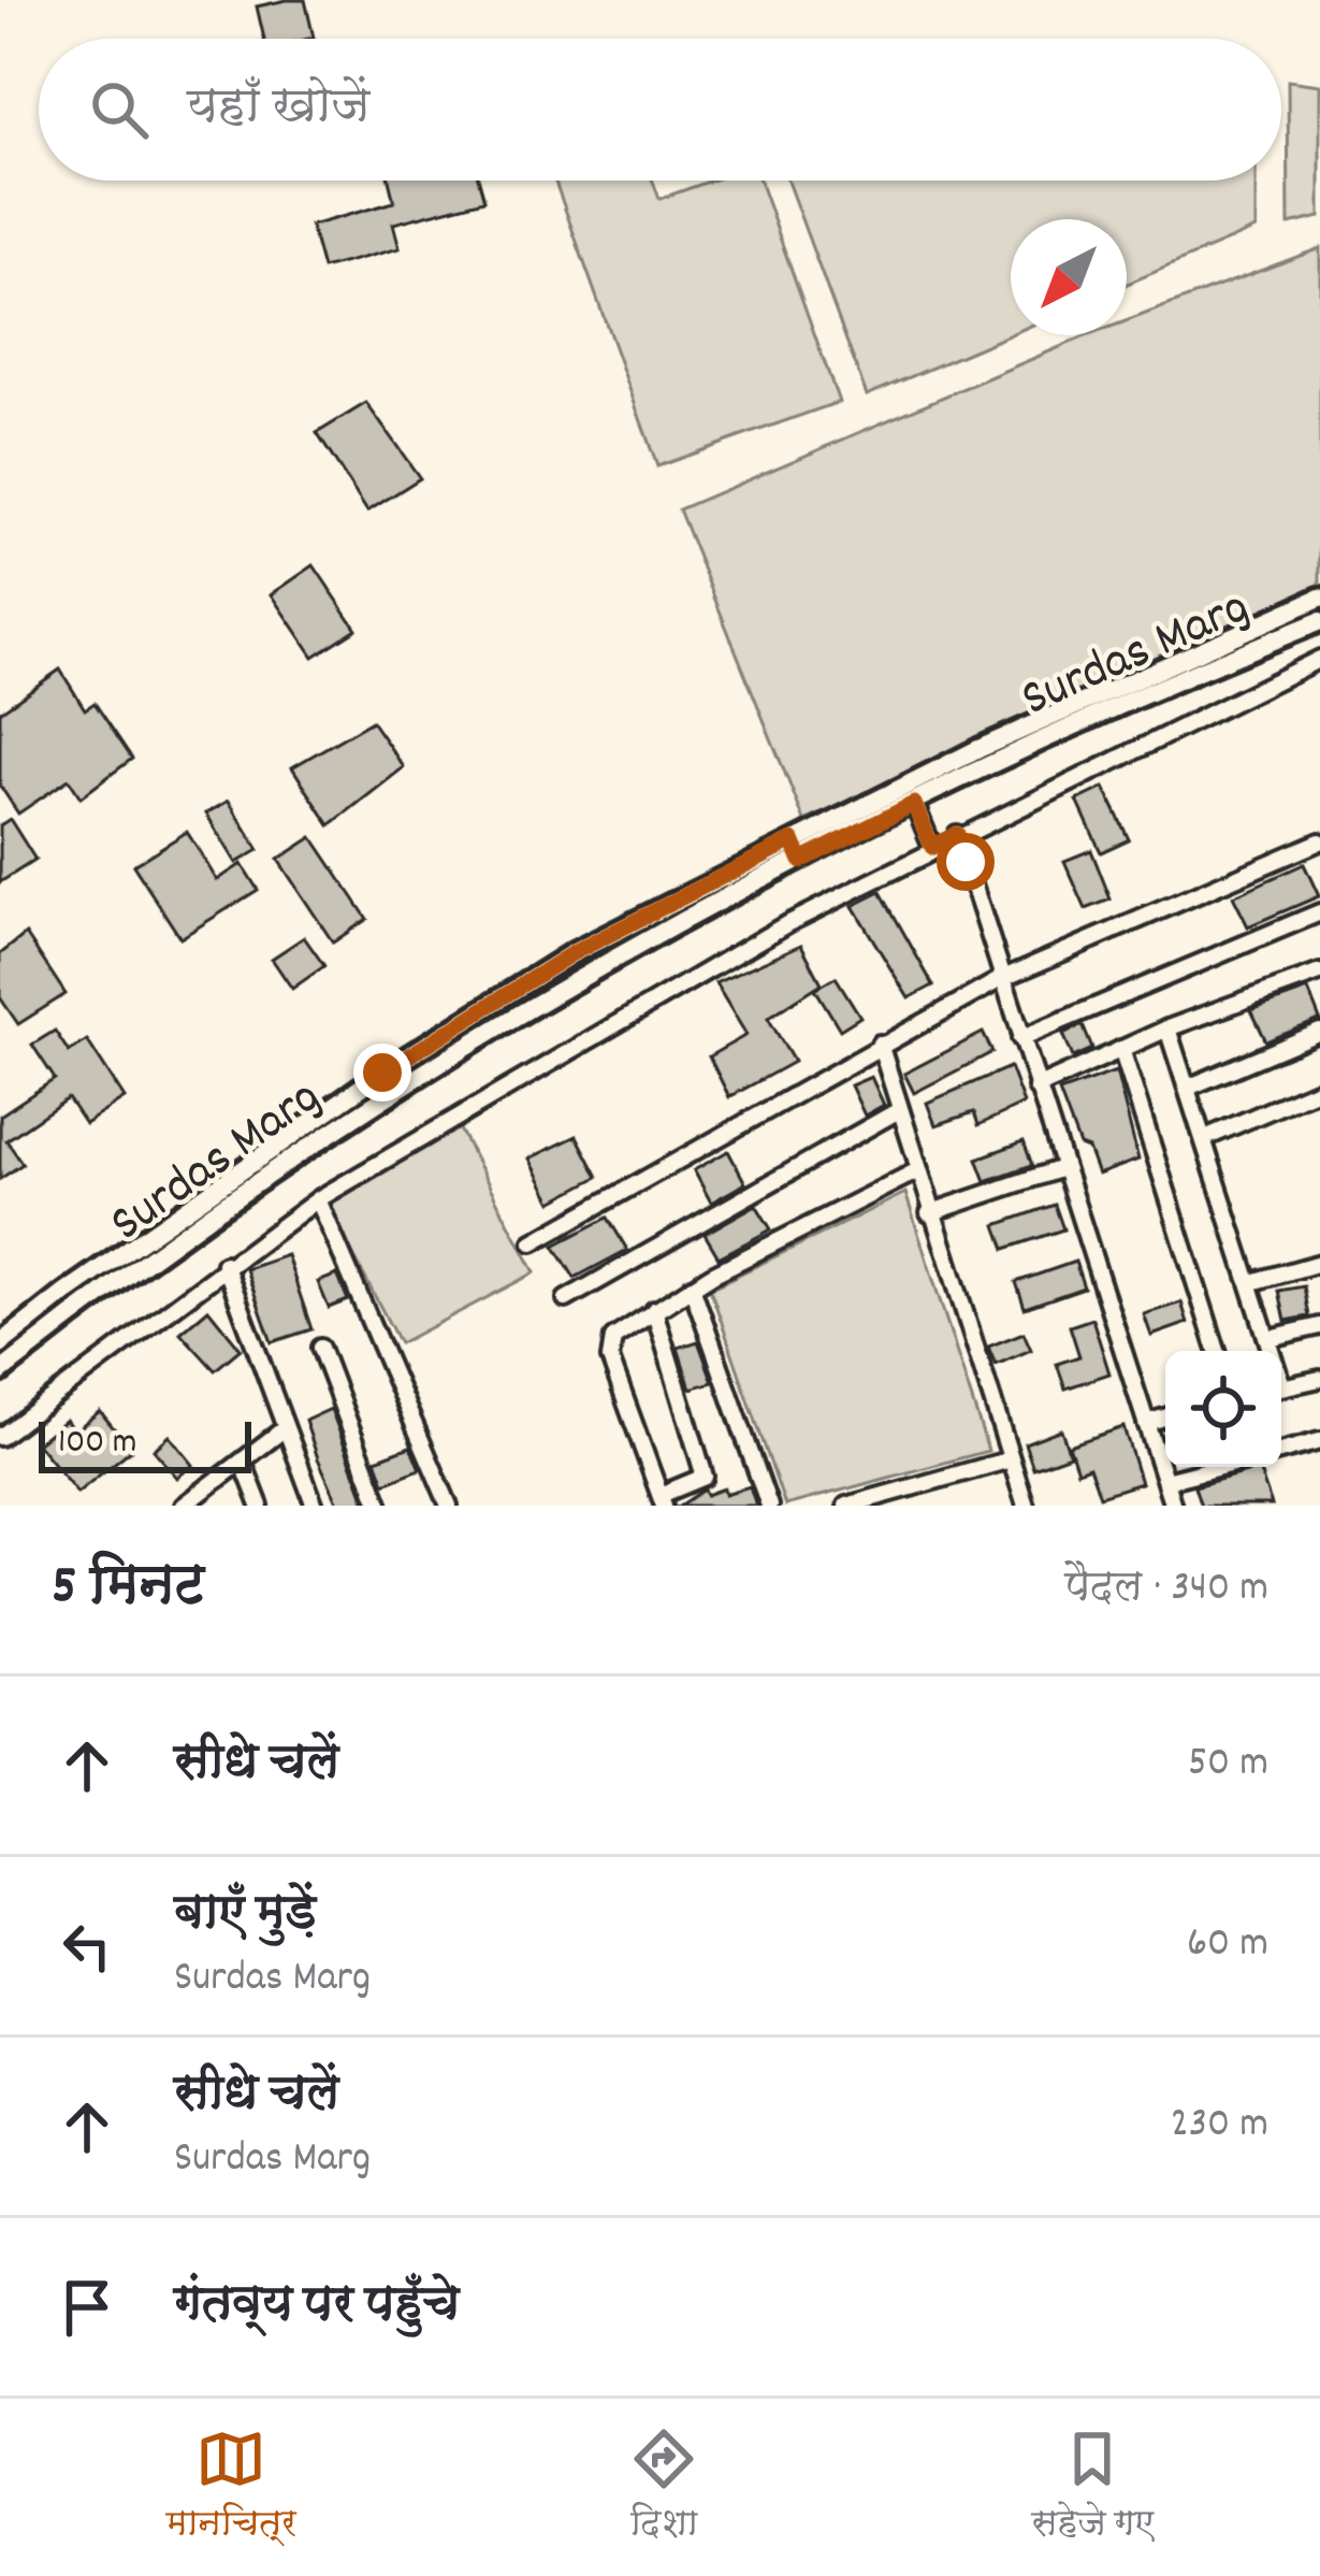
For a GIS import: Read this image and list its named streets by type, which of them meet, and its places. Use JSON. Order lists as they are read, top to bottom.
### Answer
{
  "streets": {
    "main road": ["Surdas Marg"]
  },
  "scale_bar": "100 m",
  "north": "bottom left",
  "page": {
    "search": "यहाँ खोजें",
    "scale": "100 m",
    "heading": ["5 मिनट", "पैदल · 340 m"],
    "list": [
      ["सीधे चलें", "50 m"],
      ["बाएँ मुड़ें", "Surdas Marg", "60 m"],
      ["सीधे चलें", "Surdas Marg", "230 m"],
      "गंतव्य पर पहुँचे"
    ],
    "nav": ["मानचित्र", "दिशा", "सहेजे गए"]
  }
}
